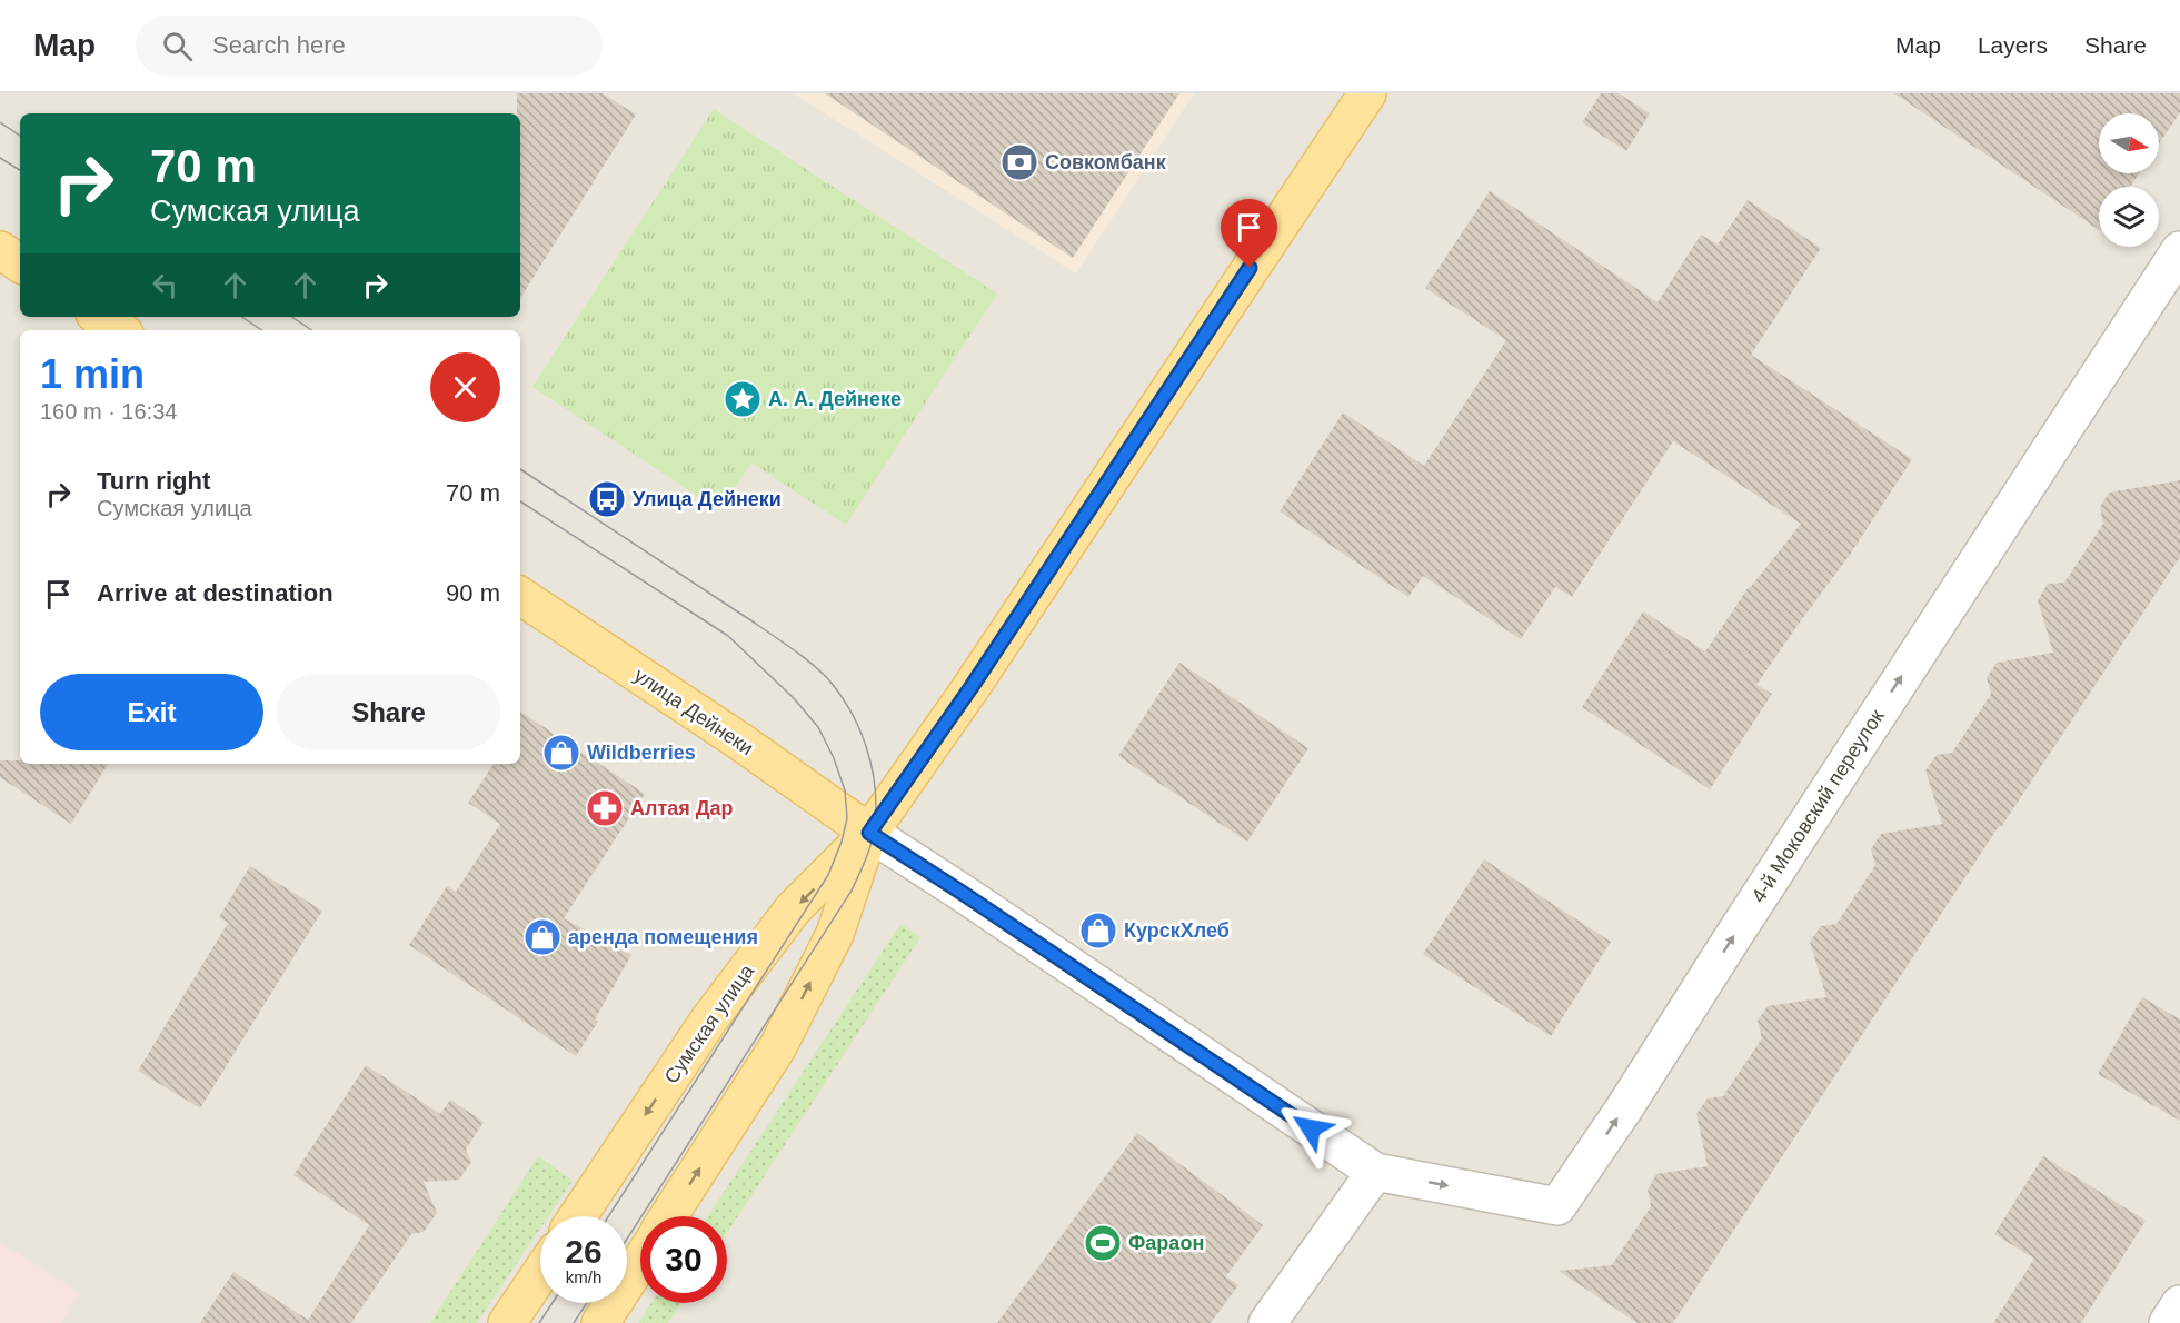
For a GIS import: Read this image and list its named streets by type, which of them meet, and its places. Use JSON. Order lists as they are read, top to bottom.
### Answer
{
  "streets": {
    "main road": ["улица Дейнеки", "Сумская улица"],
    "street": ["4-й Моковский переулок"]
  },
  "crossings": [
    ["улица Дейнеки", "Сумская улица"]
  ],
  "one_way": ["4-й Моковский переулок"],
  "places": {
    "bank": ["Совкомбанк"],
    "place": ["А. А. Дейнеке"],
    "bus stop": ["Улица Дейнеки"],
    "shop": ["Wildberries", "КурскХлеб", "аренда помещения"],
    "pharmacy": ["Алтая Дар"],
    "sports": ["Фараон"]
  },
  "north": "right",
  "page": {
    "header": "Map",
    "search": "Search here",
    "nav": ["Map", "Layers", "Share"],
    "turn": ["70 m", "Сумская улица"],
    "heading": ["1 min", "160 m · 16:34"],
    "list": [
      {
        "name": "Turn right",
        "note": "Сумская улица",
        "value": "70 m"
      },
      {
        "name": "Arrive at destination",
        "value": "90 m"
      }
    ],
    "buttons": ["Exit", "Share"],
    "speed": "26 km/h",
    "limit": "30"
  }
}
